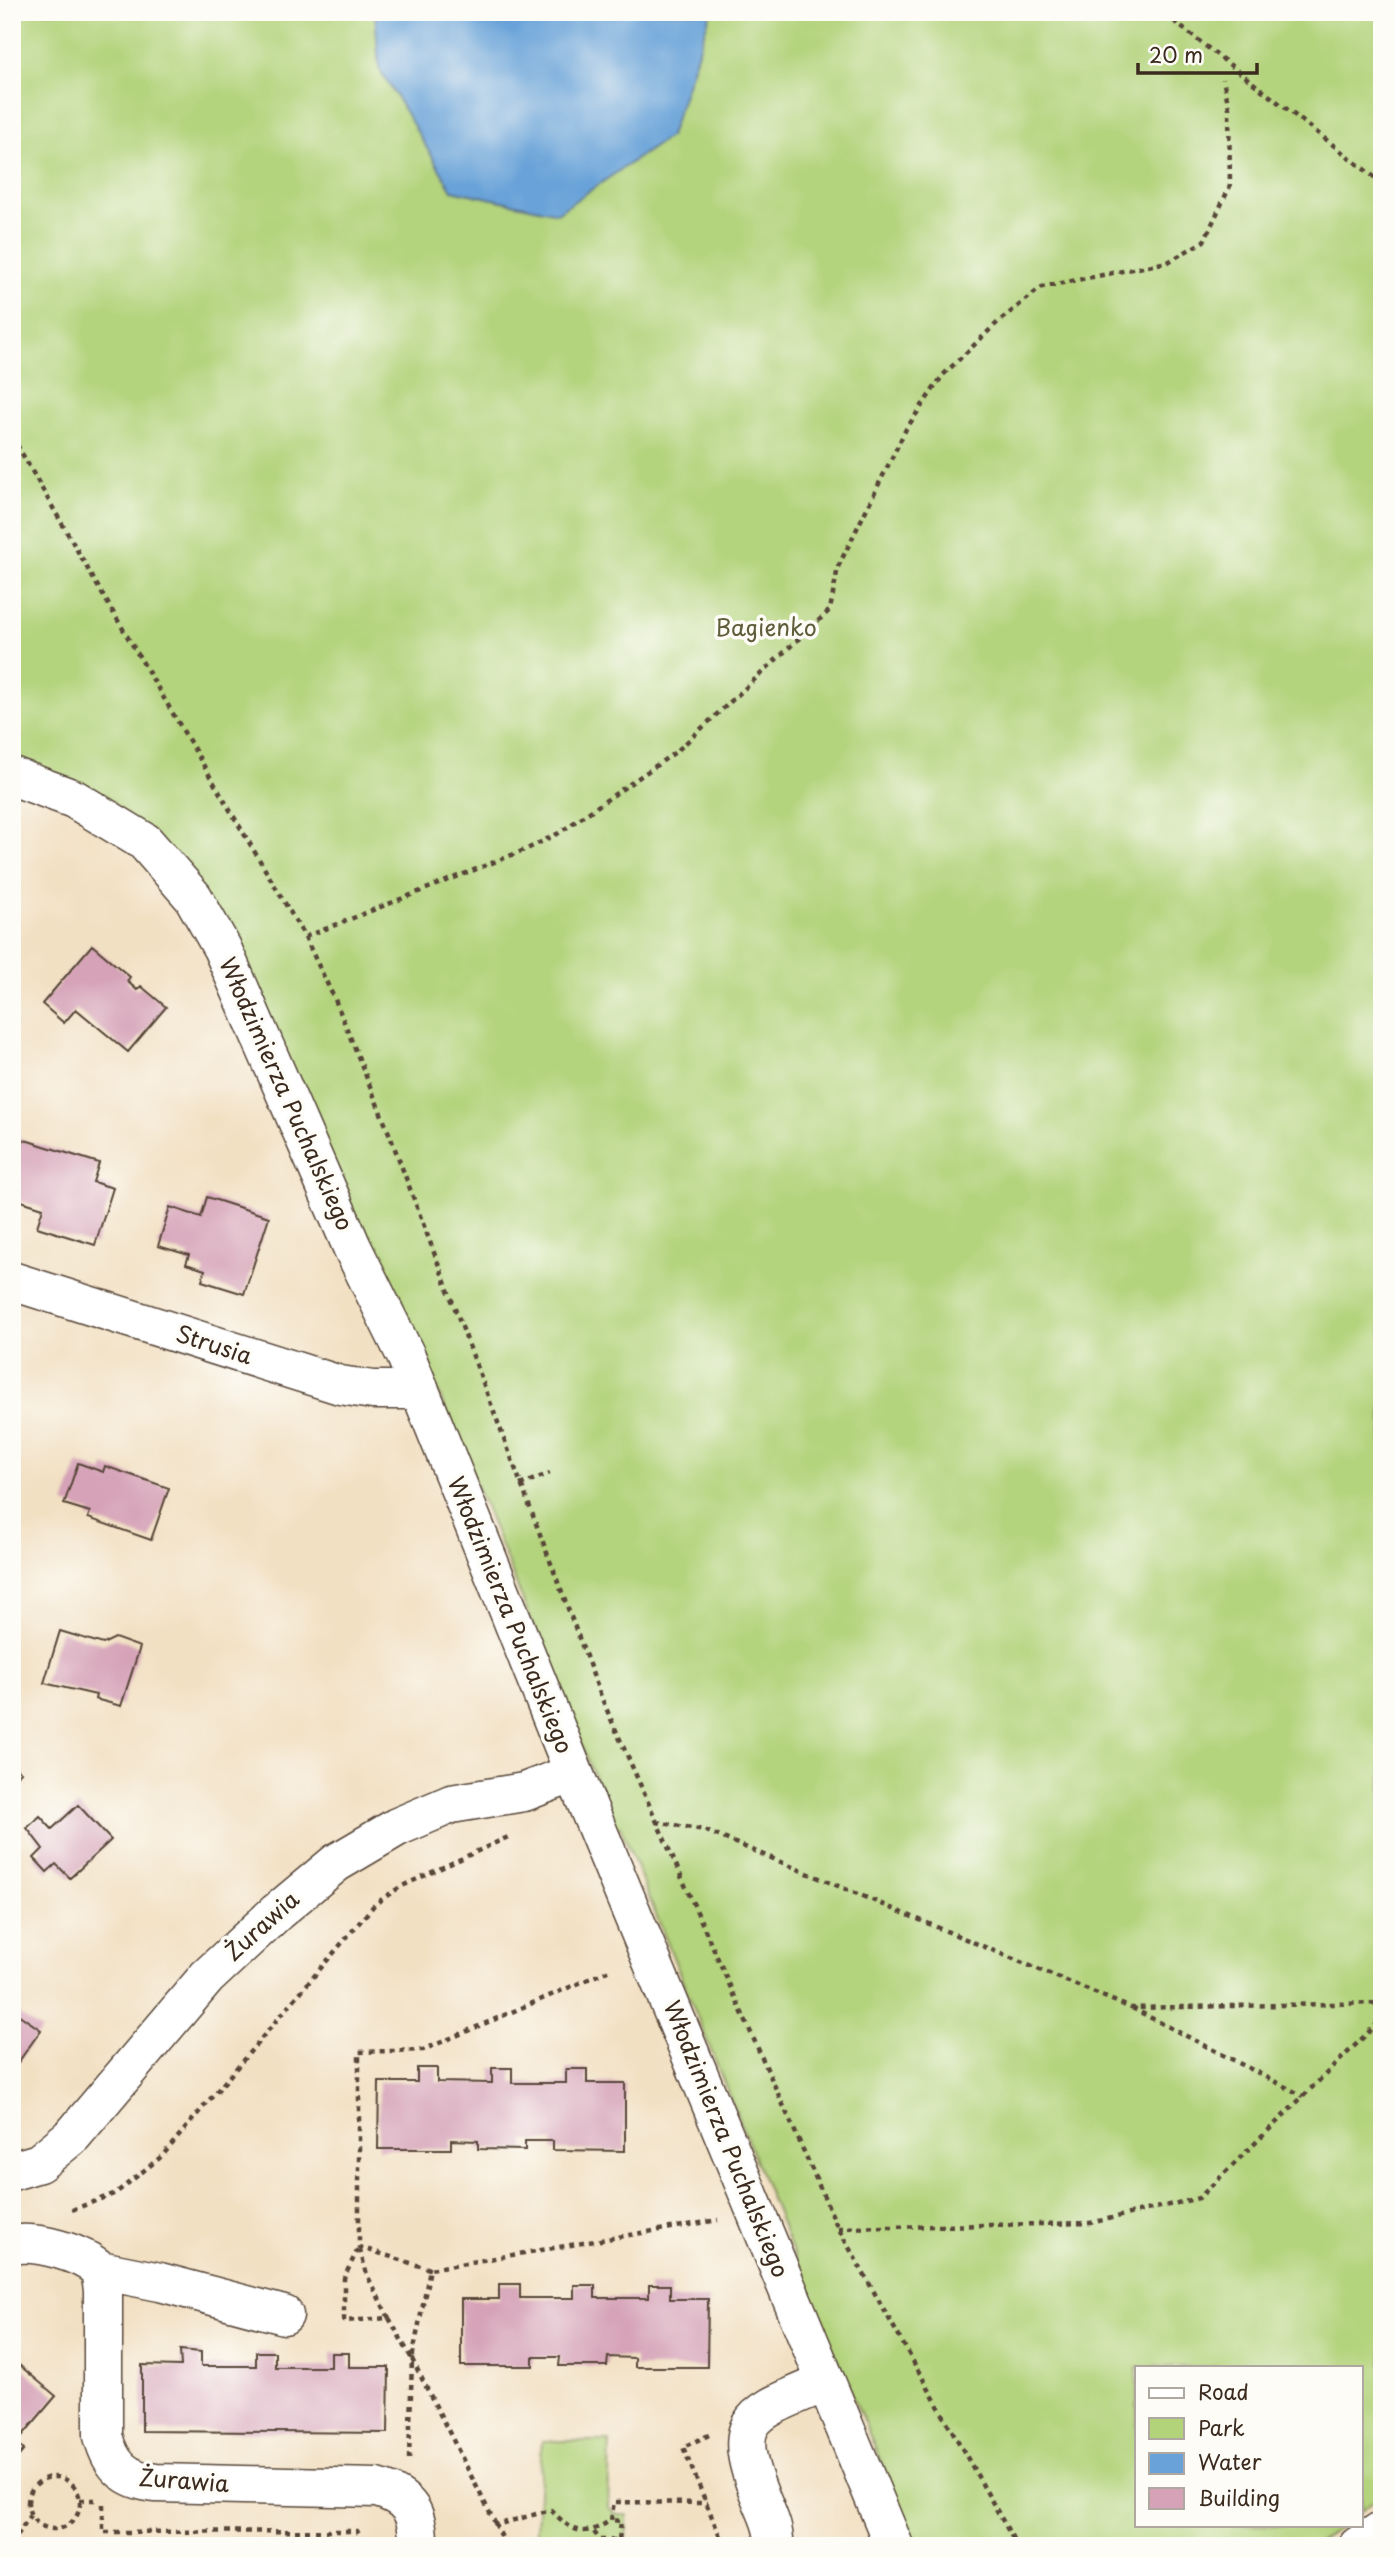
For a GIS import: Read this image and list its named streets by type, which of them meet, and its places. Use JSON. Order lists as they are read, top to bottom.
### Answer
{
  "streets": {
    "street": ["Włodzimierza Puchalskiego", "Strusia", "Żurawia"]
  },
  "crossings": [
    ["Włodzimierza Puchalskiego", "Strusia"],
    ["Włodzimierza Puchalskiego", "Żurawia"]
  ],
  "parks": ["Bagienko"],
  "legend": [
    "Road",
    "Park",
    "Water",
    "Building"
  ],
  "scale_bar": "20 m"
}
